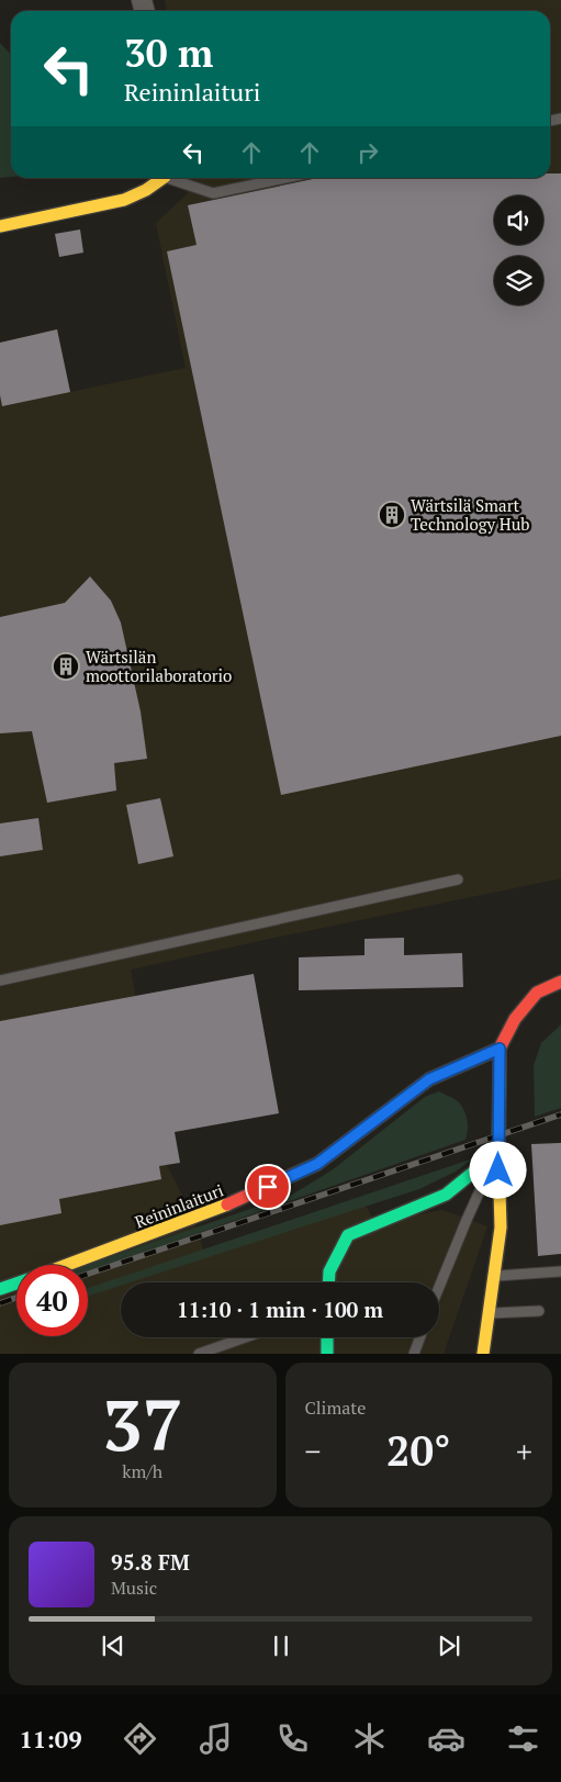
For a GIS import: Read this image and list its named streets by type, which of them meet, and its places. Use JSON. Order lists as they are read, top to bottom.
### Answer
{
  "streets": {
    "main road": ["Reininlaituri"]
  },
  "places": {
    "building": ["Wärtsilä Smart Technology Hub", "Wärtsilän moottorilaboratorio"]
  },
  "page": {
    "turn": ["30 m", "Reininlaituri"],
    "limit": "40",
    "trip": "11:10 · 1 min · 100 m",
    "tile": [
      ["37", "km/h"],
      "Climate"
    ],
    "heat": ["−", "20°", "+"],
    "song": ["95.8 FM", "Music"],
    "tabs": "11:09"
  }
}
